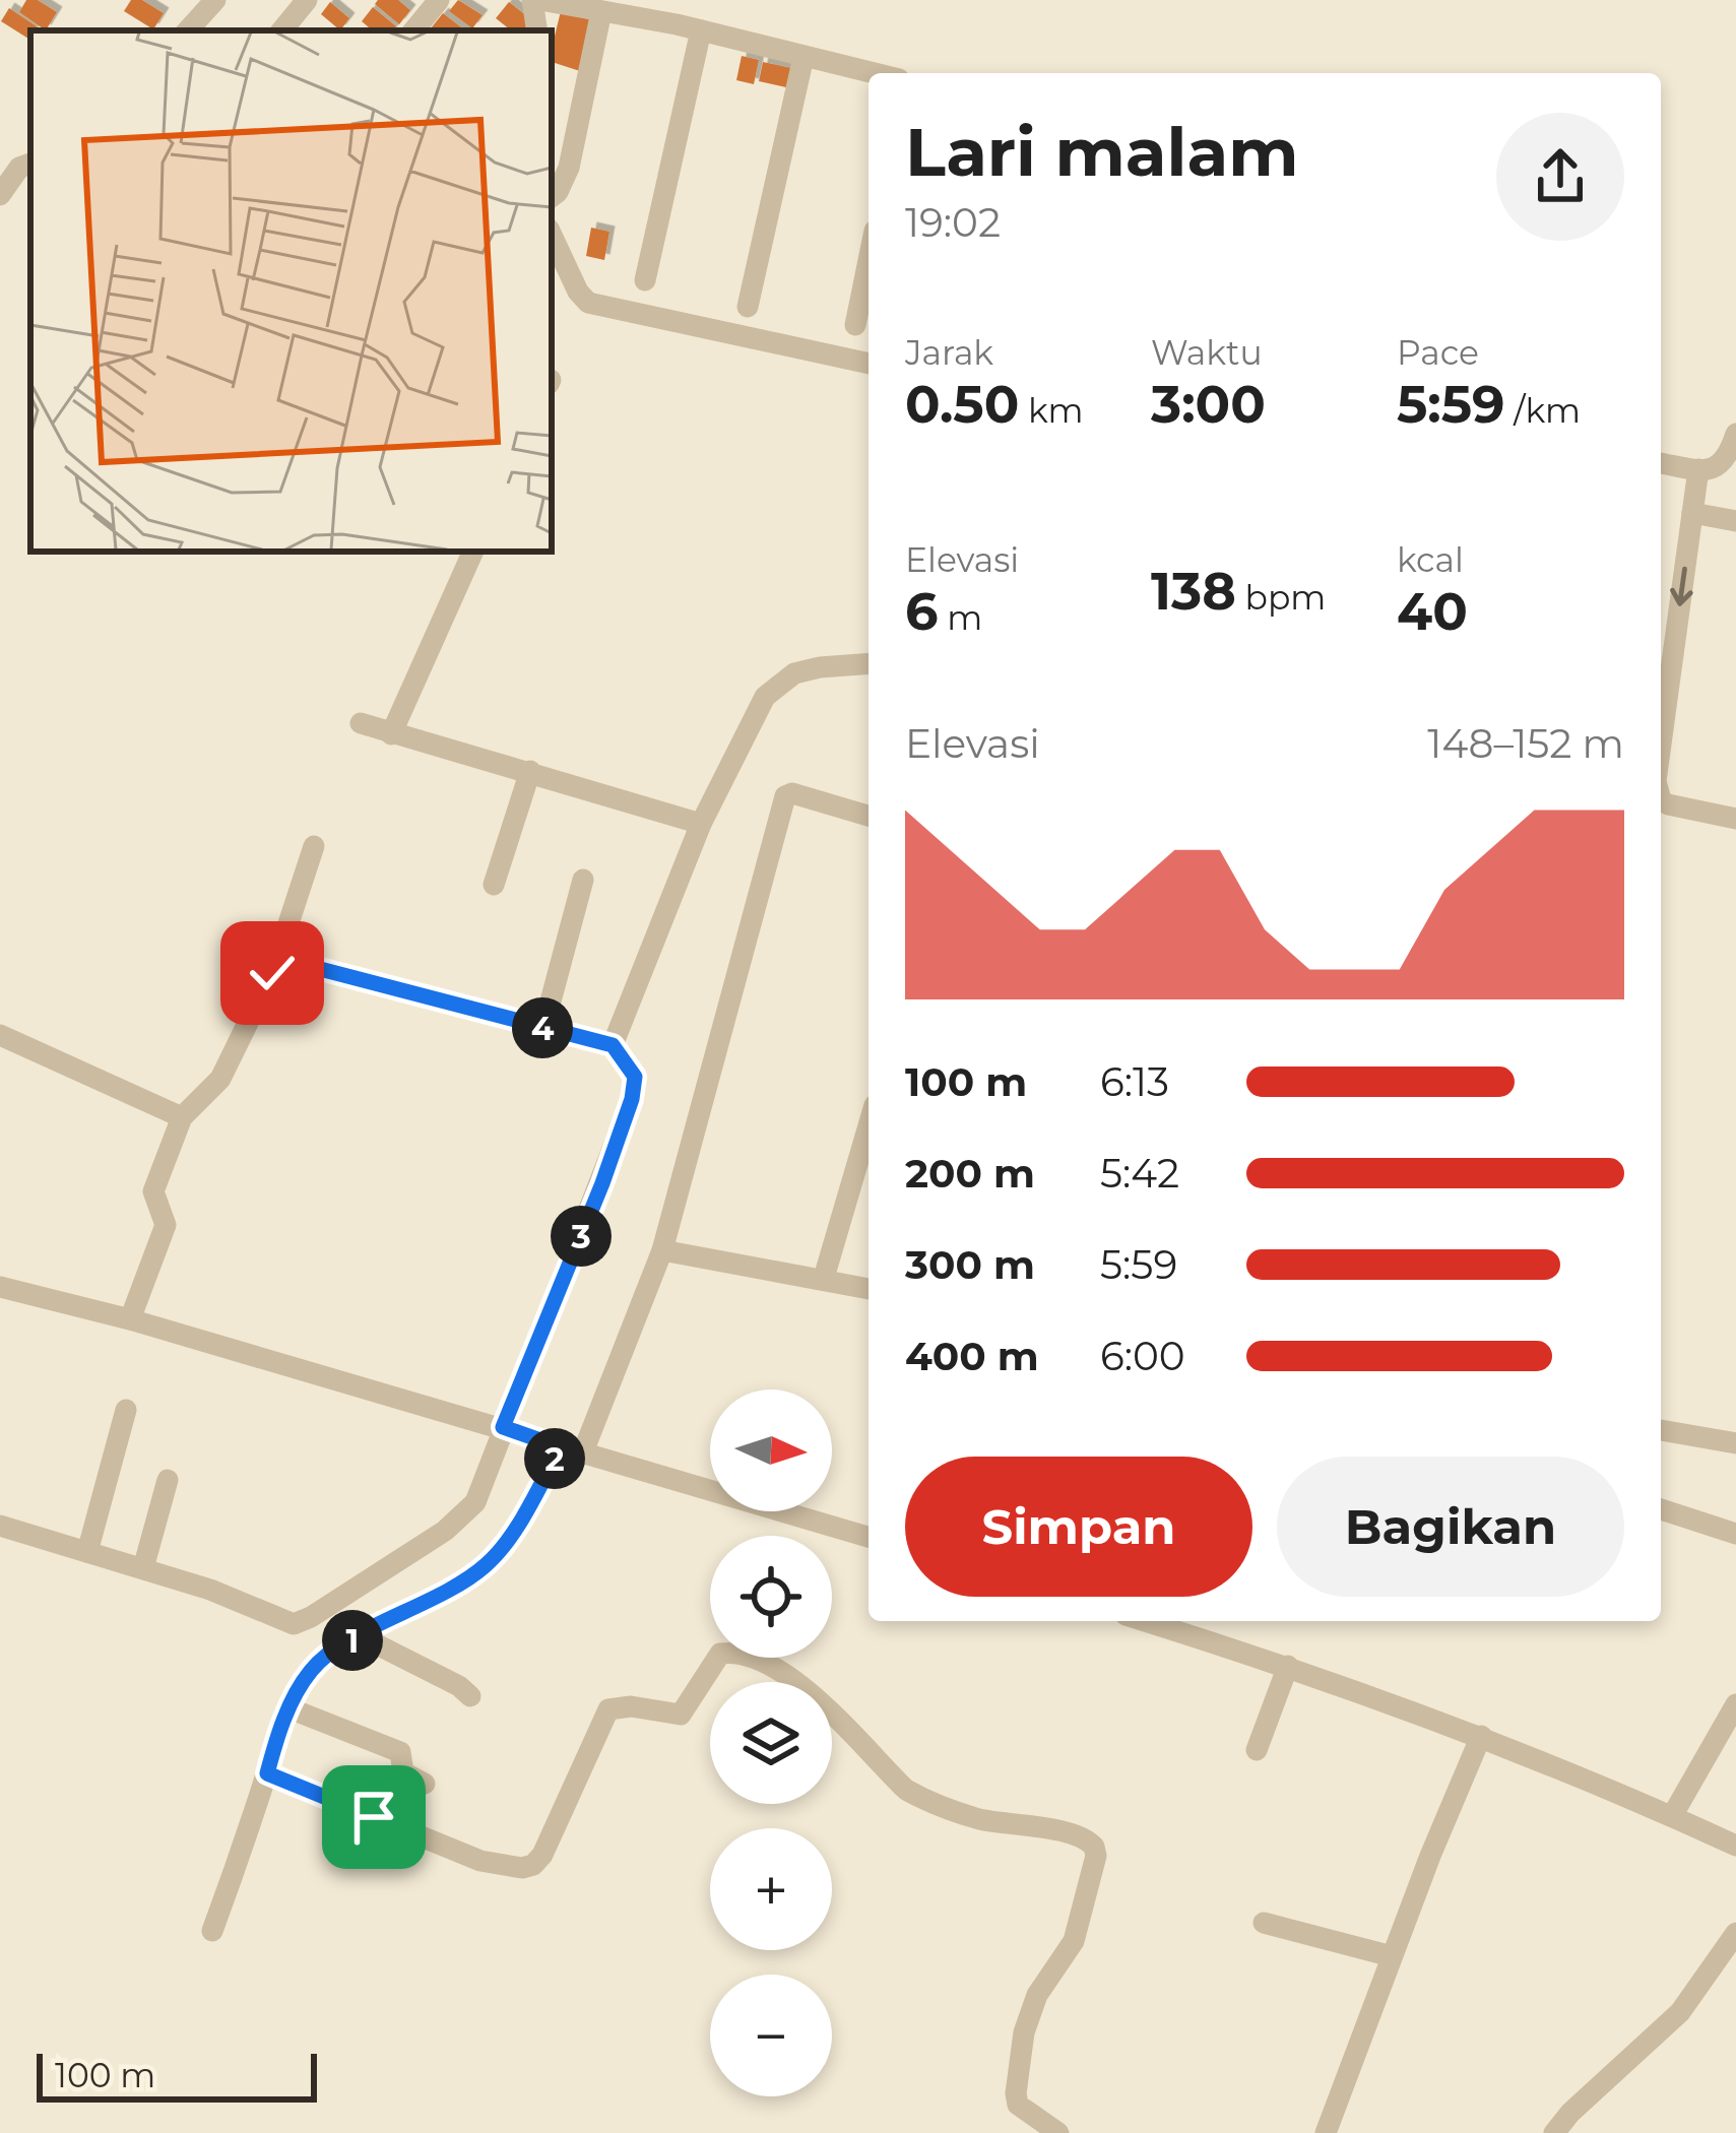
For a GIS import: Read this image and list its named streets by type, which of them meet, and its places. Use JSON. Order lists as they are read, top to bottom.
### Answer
{
  "scale_bar": "100 m",
  "north": "right",
  "page": {
    "heading": ["Lari malam", "19:02"],
    "stats": [
      ["Jarak", "0.50 km"],
      ["Waktu", "3:00"],
      ["Pace", "5:59 /km"],
      ["Elevasi", "6 m"],
      ["138 bpm"],
      ["kcal", "40"]
    ],
    "chart": ["Elevasi", "148–152 m"],
    "pins": [
      "4",
      "3",
      "2",
      "1"
    ],
    "list": [
      {
        "name": "100 m",
        "note": "6:13"
      },
      {
        "name": "200 m",
        "note": "5:42"
      },
      {
        "name": "300 m",
        "note": "5:59"
      },
      {
        "name": "400 m",
        "note": "6:00"
      }
    ],
    "map_buttons": ["+", "−"],
    "buttons": ["Simpan", "Bagikan"],
    "scale": "100 m"
  }
}
